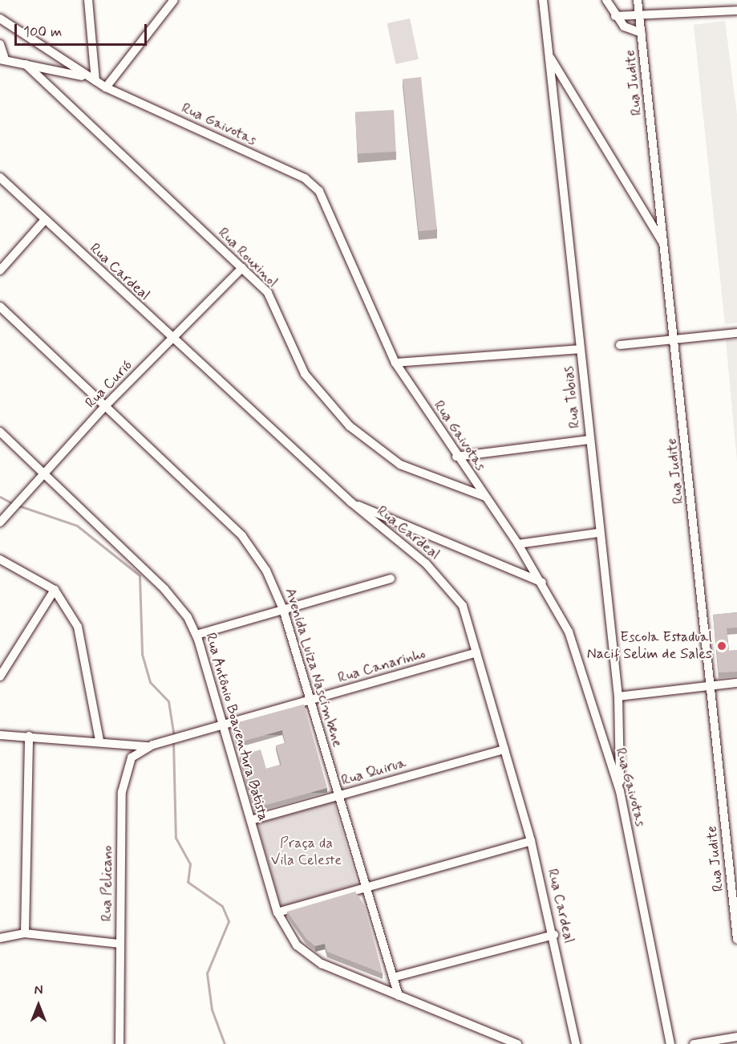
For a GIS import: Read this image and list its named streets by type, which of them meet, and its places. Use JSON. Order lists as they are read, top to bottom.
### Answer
{
  "streets": {
    "street": [
      "Rua Judite",
      "Rua Gaivotas",
      "Rua Rouxinol",
      "Rua Cardeal",
      "Rua Curió",
      "Rua Tobias",
      "Rua Canarinho",
      "Avenida Luiza Nascimbene",
      "Rua Antônio Boaventura Batista",
      "Rua Quirua",
      "Rua Pelicano"
    ]
  },
  "crossings": [
    ["Rua Gaivotas", "Rua Rouxinol"],
    ["Rua Gaivotas", "Rua Tobias"],
    ["Rua Rouxinol", "Rua Curió"],
    ["Rua Cardeal", "Rua Curió"],
    ["Rua Cardeal", "Rua Canarinho"],
    ["Rua Cardeal", "Rua Quirua"],
    ["Rua Curió", "Avenida Luiza Nascimbene"],
    ["Rua Curió", "Rua Antônio Boaventura Batista"],
    ["Rua Canarinho", "Avenida Luiza Nascimbene"],
    ["Rua Canarinho", "Rua Antônio Boaventura Batista"],
    ["Rua Canarinho", "Rua Pelicano"],
    ["Avenida Luiza Nascimbene", "Rua Antônio Boaventura Batista"],
    ["Avenida Luiza Nascimbene", "Rua Quirua"],
    ["Rua Antônio Boaventura Batista", "Rua Quirua"]
  ],
  "parks": ["Praça da Vila Celeste"],
  "places": ["Escola Estadual Nacif Selim de Sales"],
  "scale_bar": "100 m",
  "north": "top"
}
